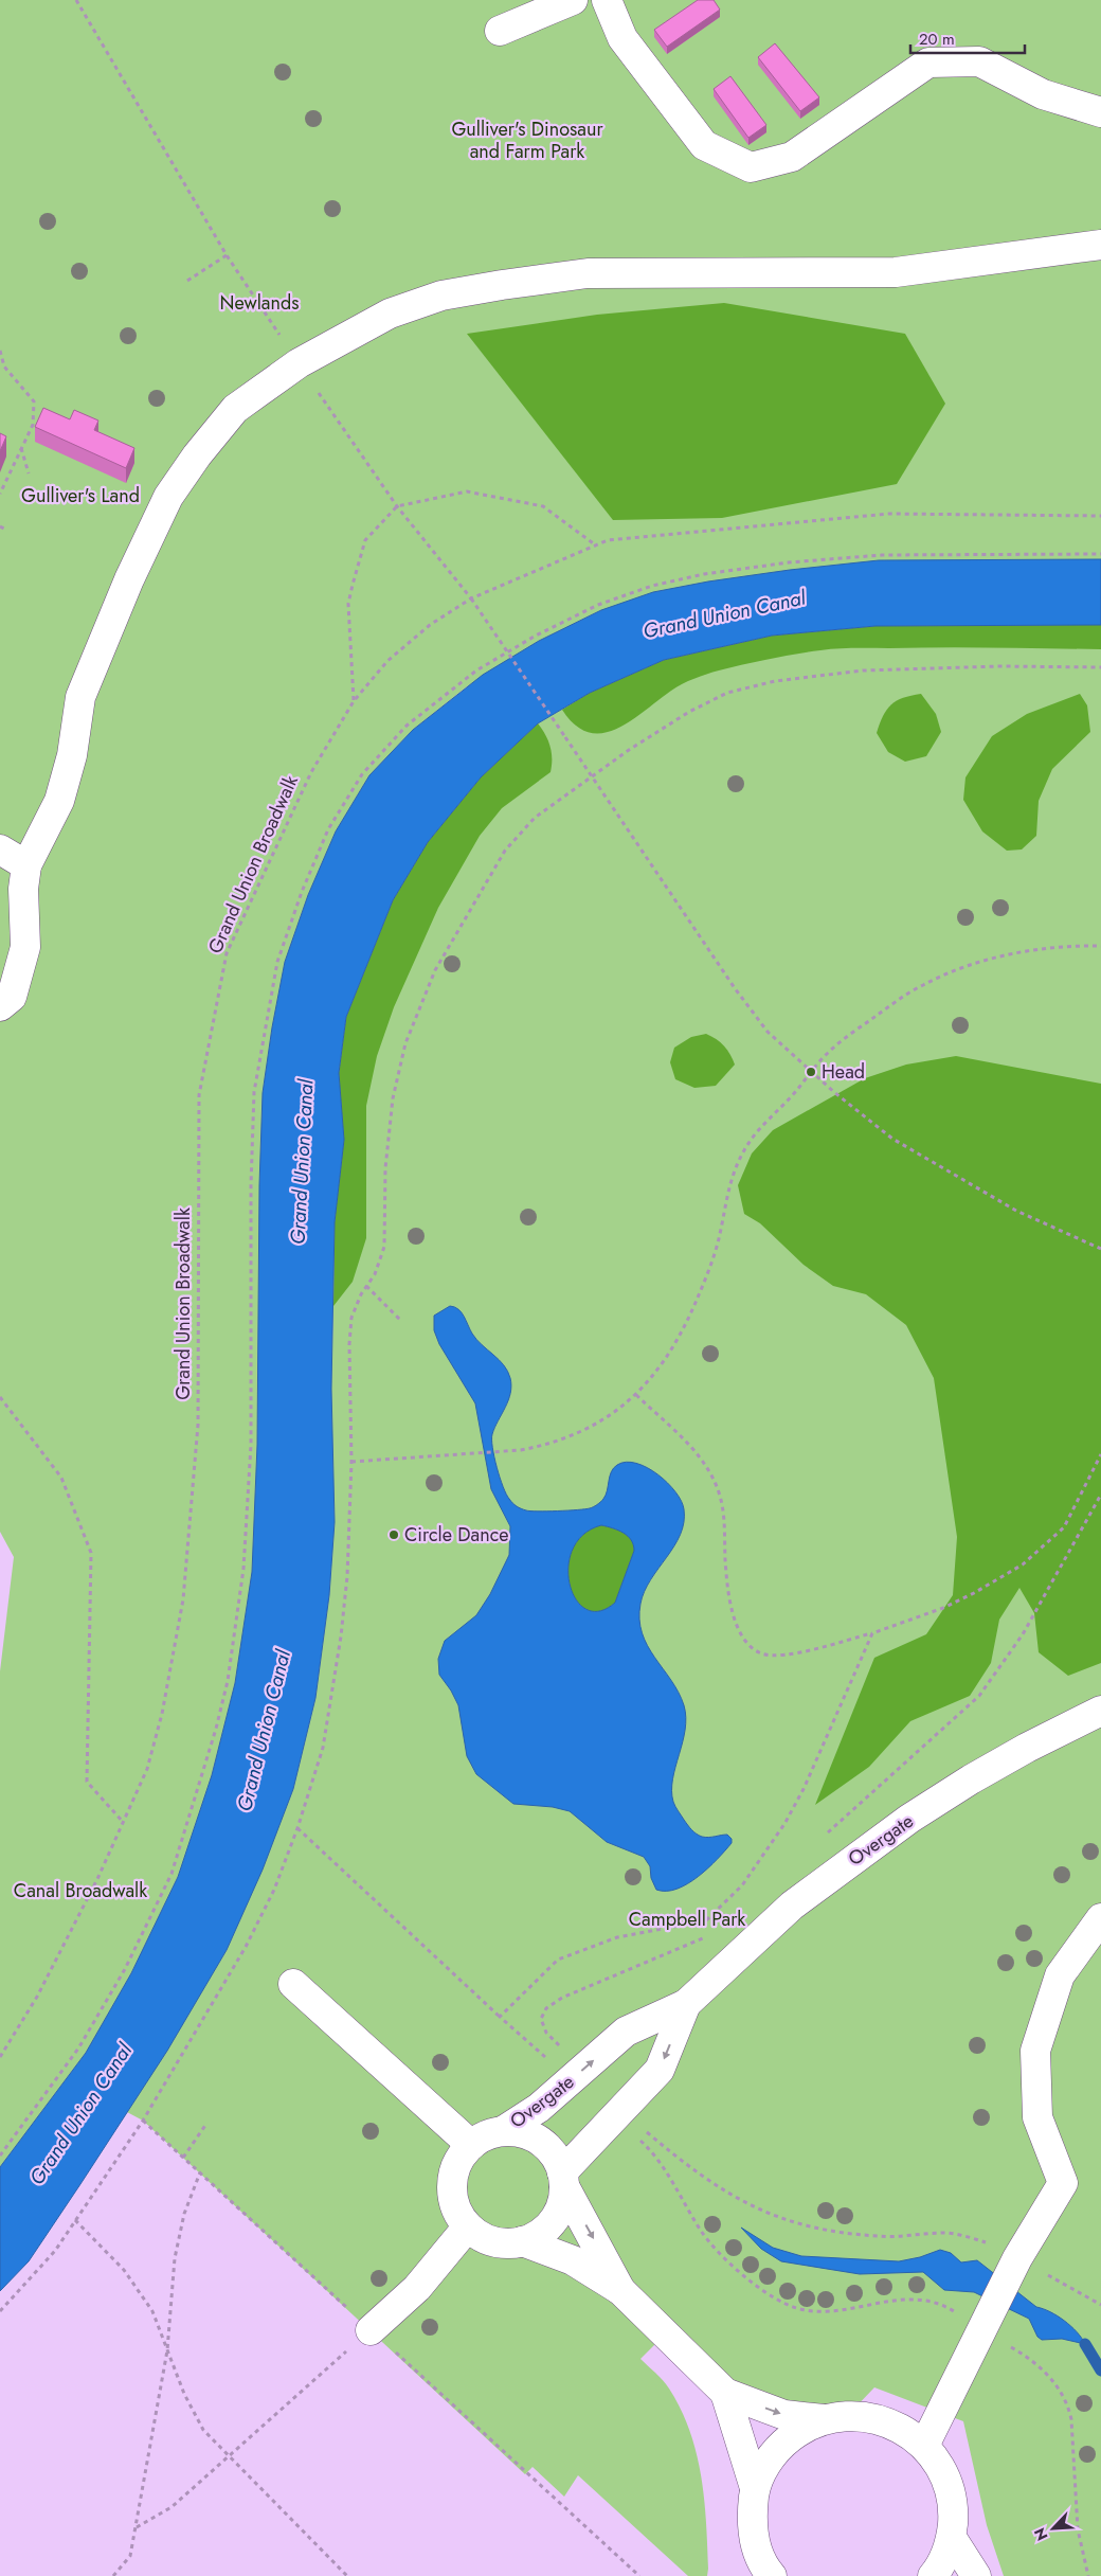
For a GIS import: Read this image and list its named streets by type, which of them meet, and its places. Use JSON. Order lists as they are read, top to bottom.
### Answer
{
  "streets": {
    "street": ["Overgate"],
    "path": ["Grand Union Broadwalk"]
  },
  "water": ["Grand Union Canal"],
  "parks": [
    "Gulliver's Dinosaur and Farm Park",
    "Newlands",
    "Gulliver's Land",
    "Canal Broadwalk",
    "Campbell Park"
  ],
  "places": ["Head", "Circle Dance"],
  "scale_bar": "20 m",
  "north": "bottom left"
}
